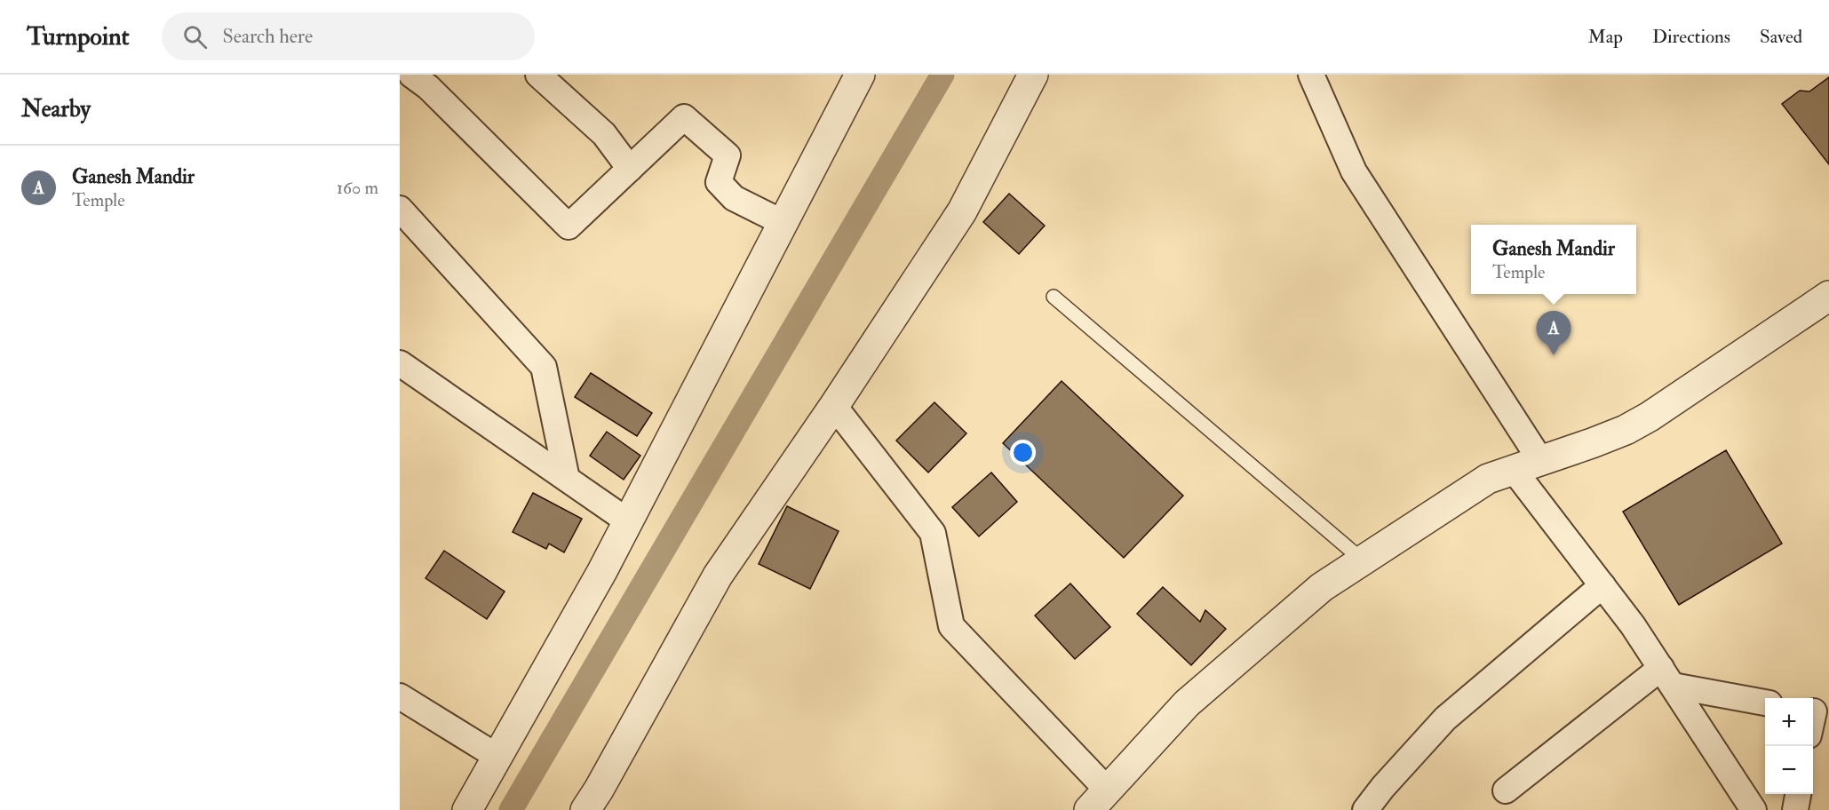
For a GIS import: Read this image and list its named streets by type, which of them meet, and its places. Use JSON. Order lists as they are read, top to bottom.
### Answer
{
  "page": {
    "header": "Turnpoint",
    "search": "Search here",
    "nav": ["Map", "Directions", "Saved"],
    "heading": "Nearby",
    "list": [
      {
        "mark": "A",
        "name": "Ganesh Mandir",
        "note": "Temple",
        "value": "160 m"
      }
    ],
    "popup": ["Ganesh Mandir", "Temple"],
    "pins": "A",
    "map_buttons": ["+", "−"]
  }
}
